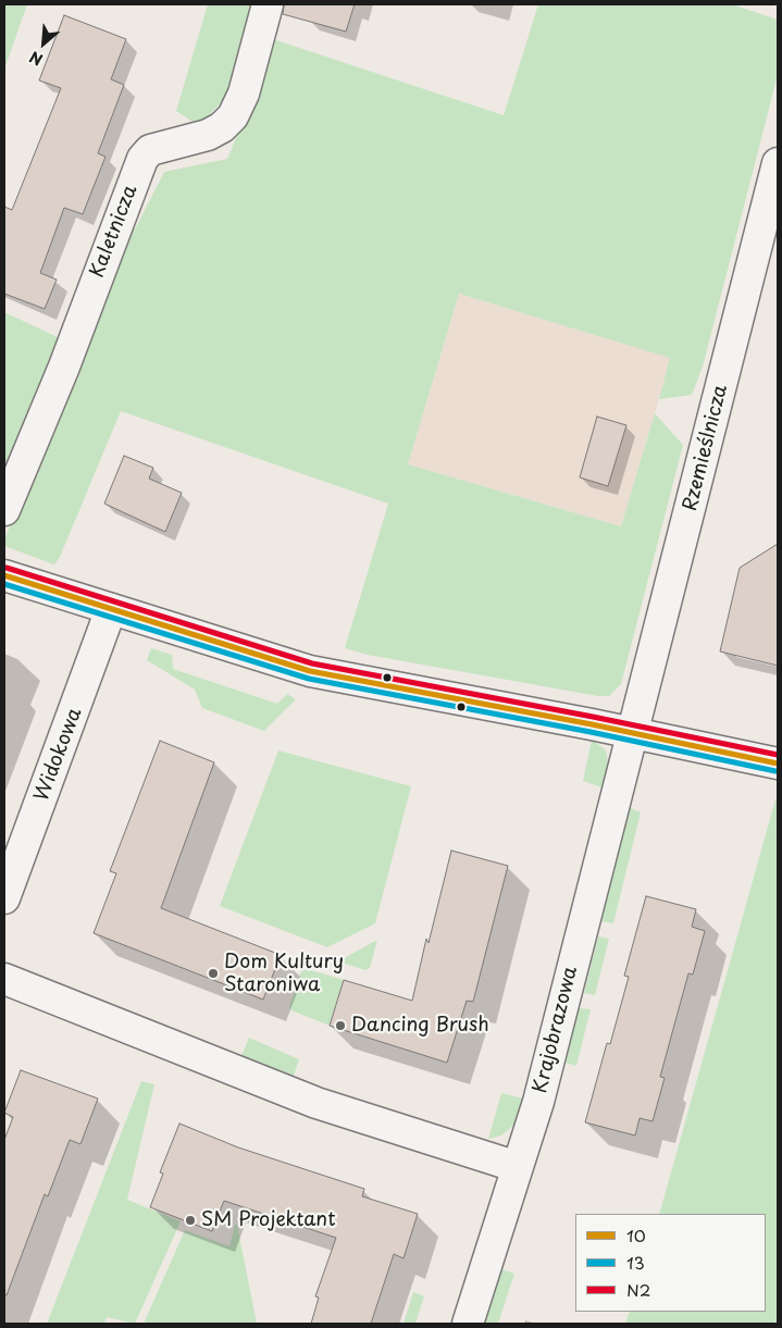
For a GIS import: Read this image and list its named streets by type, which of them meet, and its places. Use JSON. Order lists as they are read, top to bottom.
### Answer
{
  "streets": {
    "street": [
      "Kaletnicza",
      "Rzemieślnicza",
      "Widokowa",
      "Krajobrazowa"
    ]
  },
  "crossings": [
    ["Rzemieślnicza", "Krajobrazowa"]
  ],
  "places": ["Dom Kultury Staroniwa", "Dancing Brush", "SM Projektant"],
  "lines": ["transit line N2", "transit line 10", "transit line 13"],
  "legend": ["10", "13", "N2"],
  "north": "bottom left"
}
